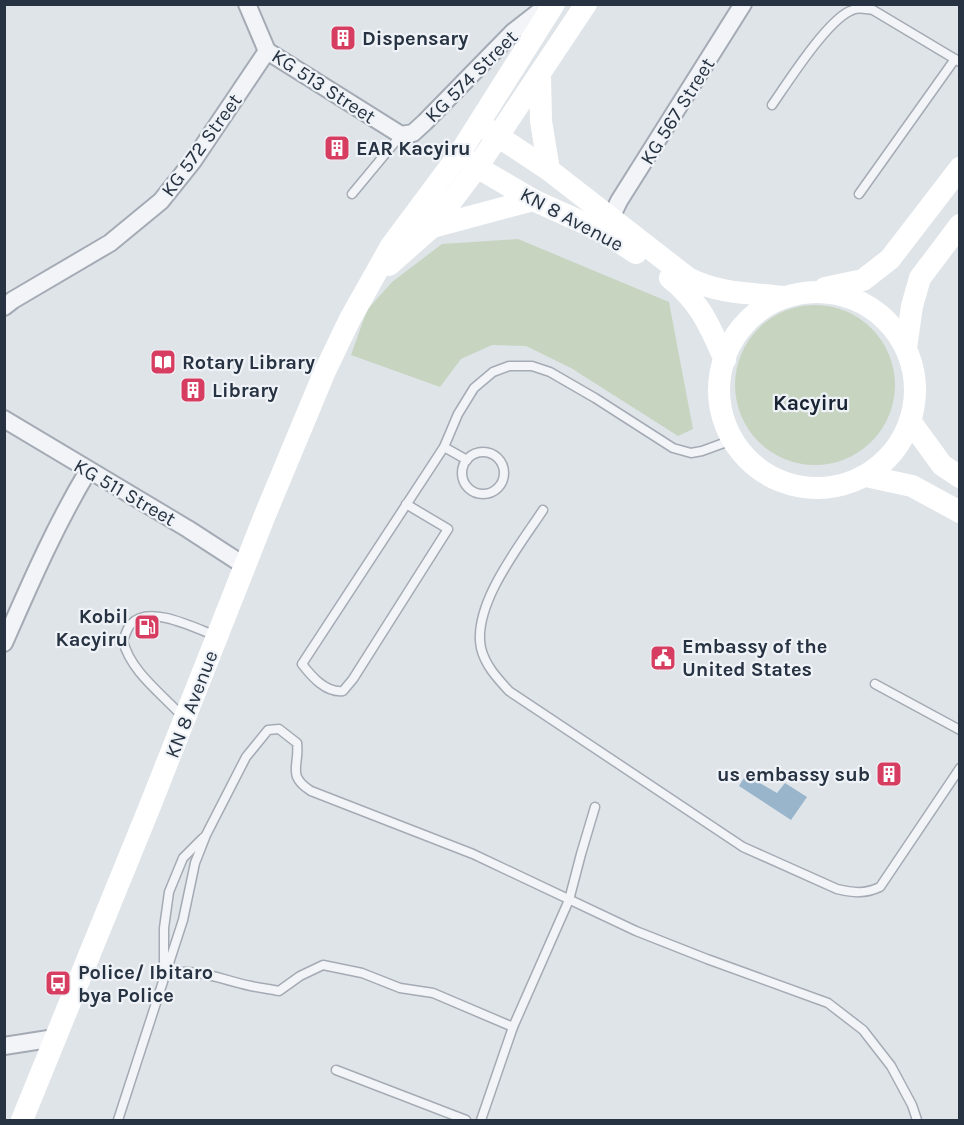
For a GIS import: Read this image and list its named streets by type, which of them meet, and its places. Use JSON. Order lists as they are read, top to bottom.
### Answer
{
  "streets": {
    "main road": ["KG 574 Street", "KN 8 Avenue"],
    "street": [
      "KG 513 Street",
      "KG 567 Street",
      "KG 572 Street",
      "KG 511 Street"
    ]
  },
  "crossings": [
    ["KG 574 Street", "KG 513 Street"],
    ["KG 513 Street", "KG 572 Street"],
    ["KG 567 Street", "KN 8 Avenue"],
    ["KN 8 Avenue", "KG 511 Street"]
  ],
  "districts": ["Kacyiru"],
  "places": {
    "building": [
      "Dispensary",
      "EAR Kacyiru",
      "Library",
      "us embassy sub"
    ],
    "library": ["Rotary Library"],
    "fuel station": ["Kobil Kacyiru"],
    "public building": ["Embassy of the United States"],
    "bus stop": ["Police/ Ibitaro bya Police"]
  }
}
